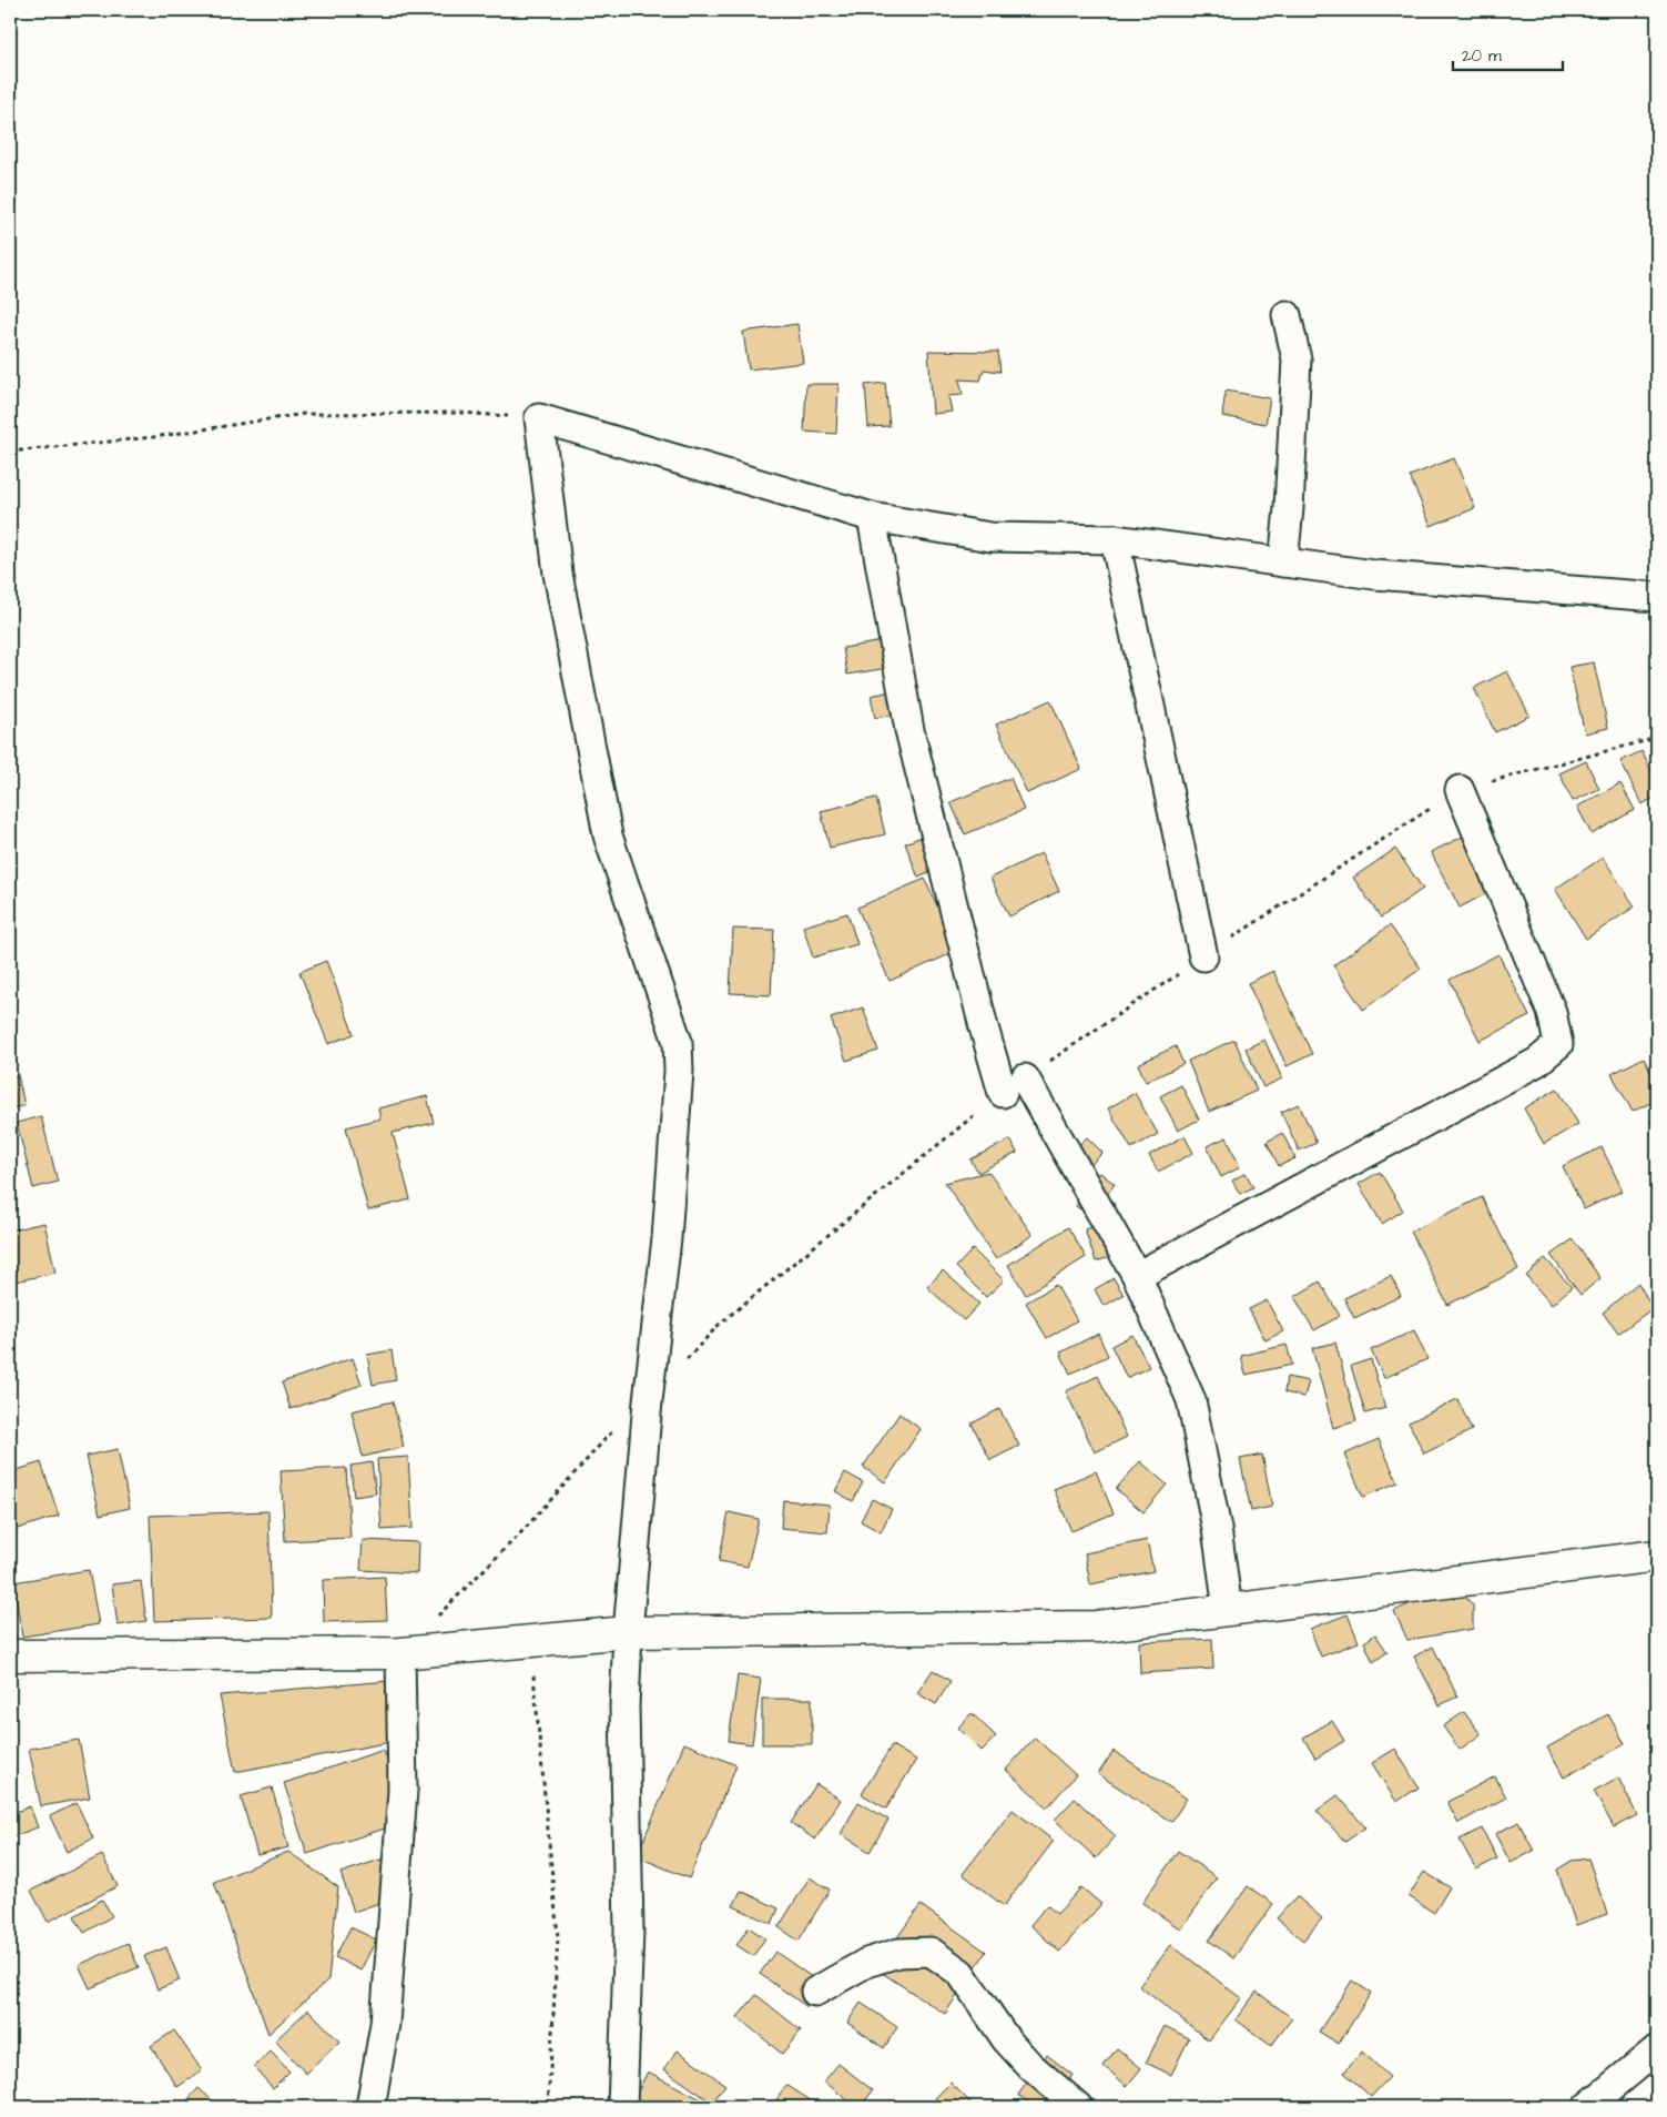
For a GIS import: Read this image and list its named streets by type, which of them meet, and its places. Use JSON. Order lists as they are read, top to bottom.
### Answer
{
  "scale_bar": "20 m"
}
